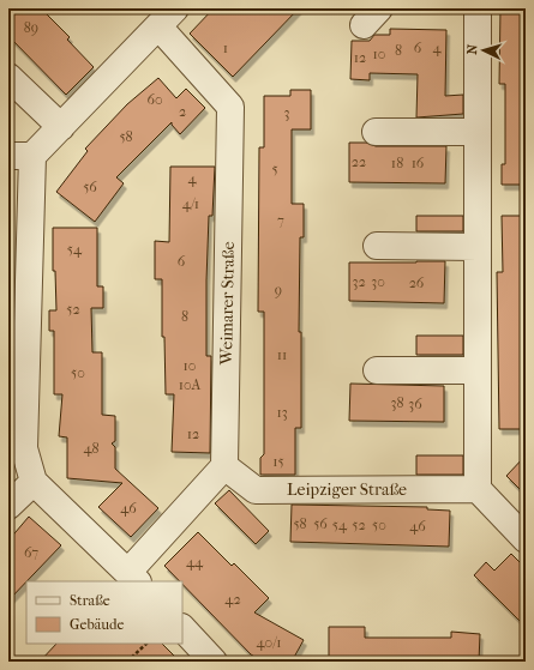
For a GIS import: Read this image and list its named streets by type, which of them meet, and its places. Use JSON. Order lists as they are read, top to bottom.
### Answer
{
  "streets": {
    "street": ["Weimarer Straße", "Leipziger Straße"]
  },
  "crossings": [
    ["Weimarer Straße", "Leipziger Straße"]
  ],
  "house_numbers": [
    "89",
    "1",
    "6",
    "4",
    "8",
    "10",
    "12",
    "60",
    "2",
    "3",
    "58",
    "22",
    "18",
    "16",
    "5",
    "4",
    "56",
    "4/1",
    "7",
    "54",
    "6",
    "32",
    "30",
    "26",
    "9",
    "52",
    "8",
    "11",
    "10",
    "50",
    "10A",
    "38",
    "36",
    "13",
    "12",
    "48",
    "15",
    "46",
    "58",
    "56",
    "54",
    "52",
    "50",
    "46",
    "67",
    "44",
    "42",
    "40/1"
  ],
  "legend": ["Straße", "Gebäude"],
  "north": "left"
}
